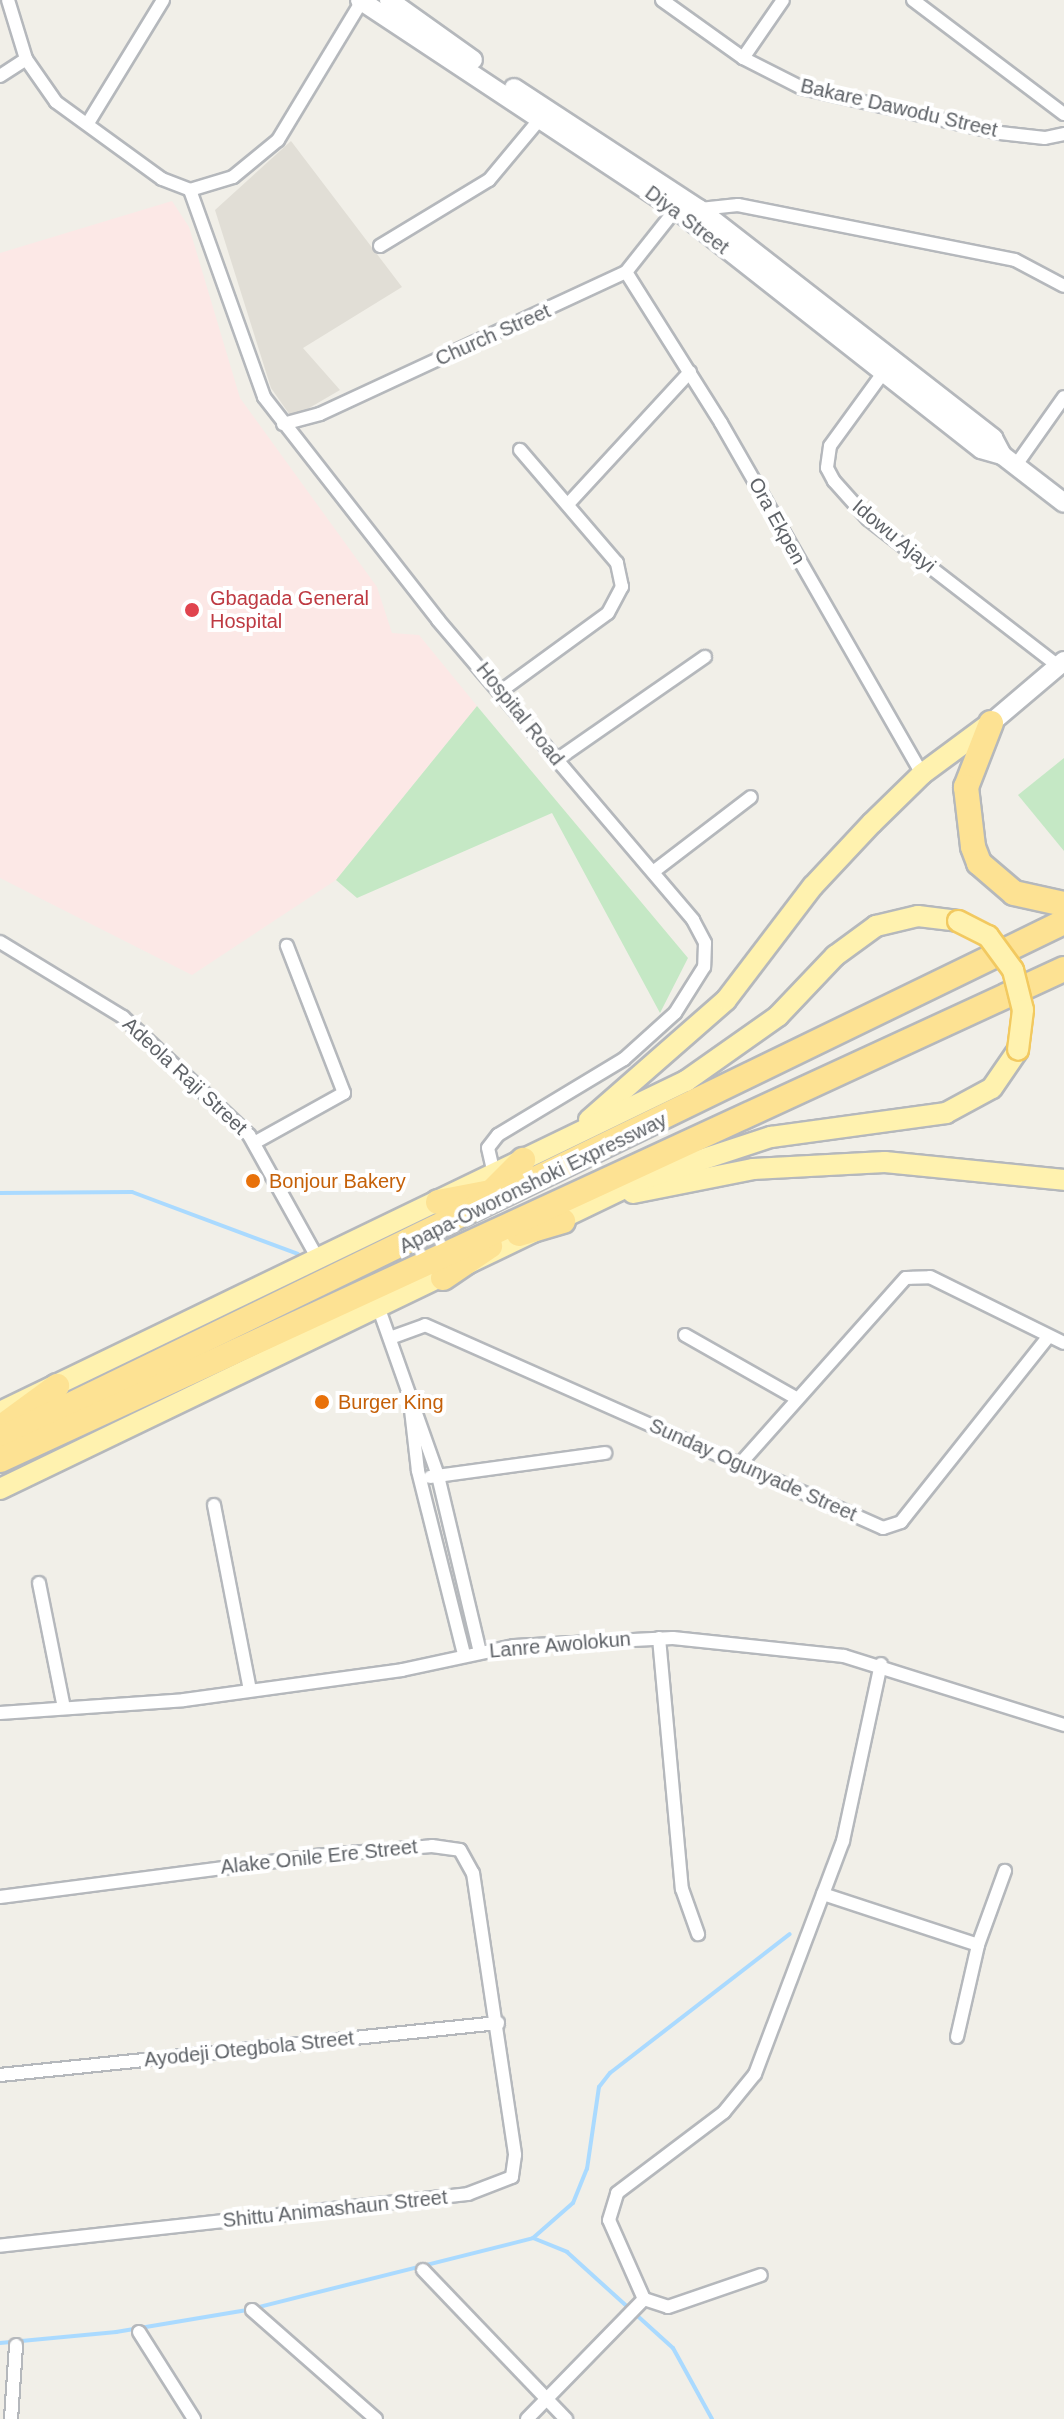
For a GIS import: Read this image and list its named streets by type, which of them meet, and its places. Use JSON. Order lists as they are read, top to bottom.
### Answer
{
  "streets": {
    "highway": ["Apapa-Oworonshoki Expressway"],
    "main road": ["Diya Street"],
    "street": [
      "Bakare Dawodu Street",
      "Church Street",
      "Ora Ekpen",
      "Idowu Ajayi",
      "Hospital Road",
      "Adeola Raji Street",
      "Sunday Ogunyade Street",
      "Lanre Awolokun",
      "Alake Onile Ere Street",
      "Ayodeji Otegbola Street",
      "Shittu Animashaun Street"
    ]
  },
  "crossings": [
    ["Diya Street", "Church Street"],
    ["Diya Street", "Idowu Ajayi"],
    ["Church Street", "Ora Ekpen"],
    ["Church Street", "Hospital Road"],
    ["Adeola Raji Street", "Apapa-Oworonshoki Expressway"],
    ["Alake Onile Ere Street", "Ayodeji Otegbola Street"],
    ["Alake Onile Ere Street", "Shittu Animashaun Street"],
    ["Ayodeji Otegbola Street", "Shittu Animashaun Street"]
  ],
  "places": ["Gbagada General Hospital", "Bonjour Bakery", "Burger King"]
}
